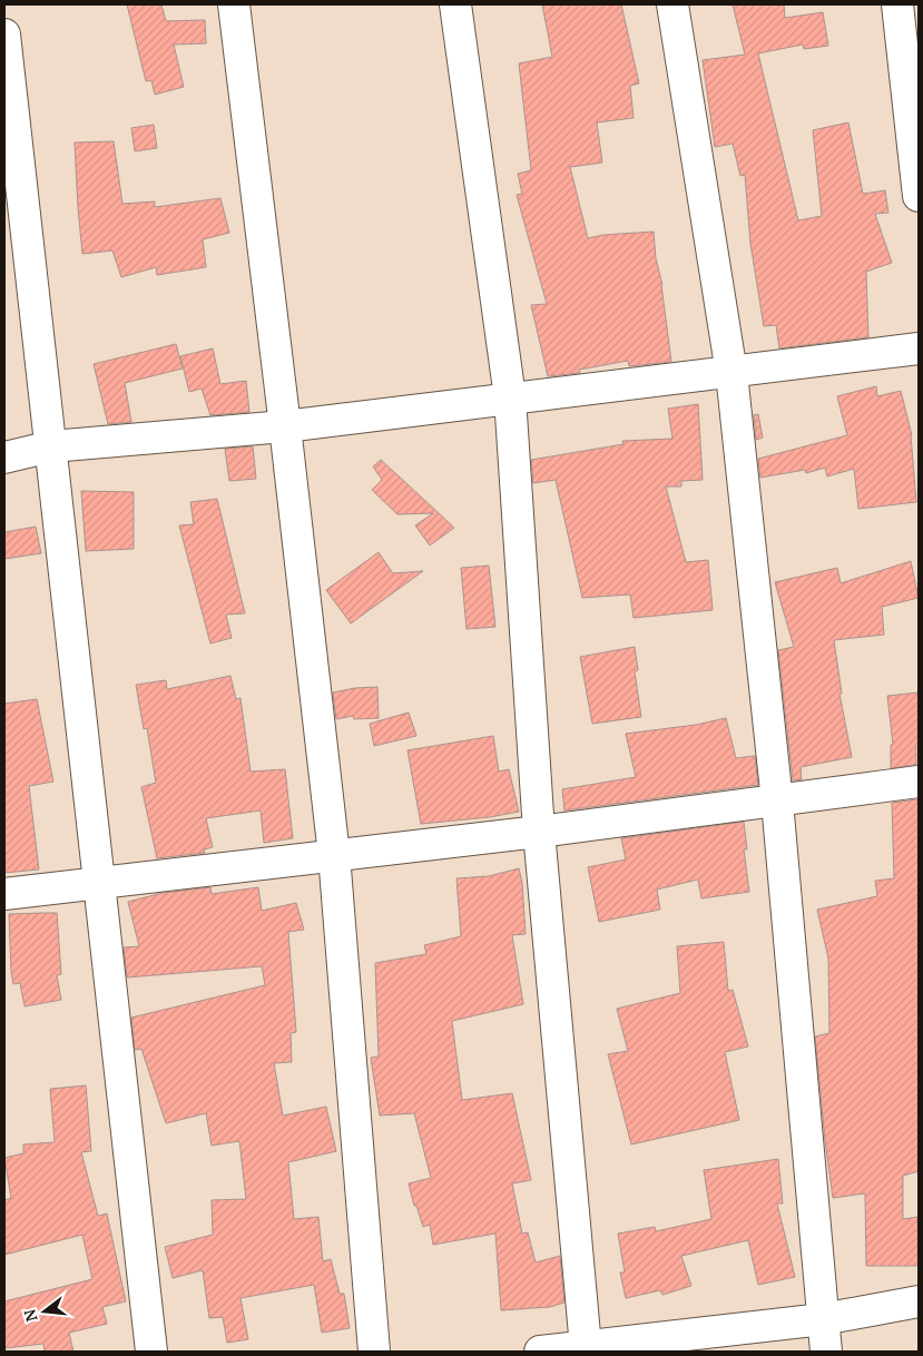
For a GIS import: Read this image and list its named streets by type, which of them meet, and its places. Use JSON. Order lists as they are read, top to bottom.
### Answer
{
  "north": "left"
}
